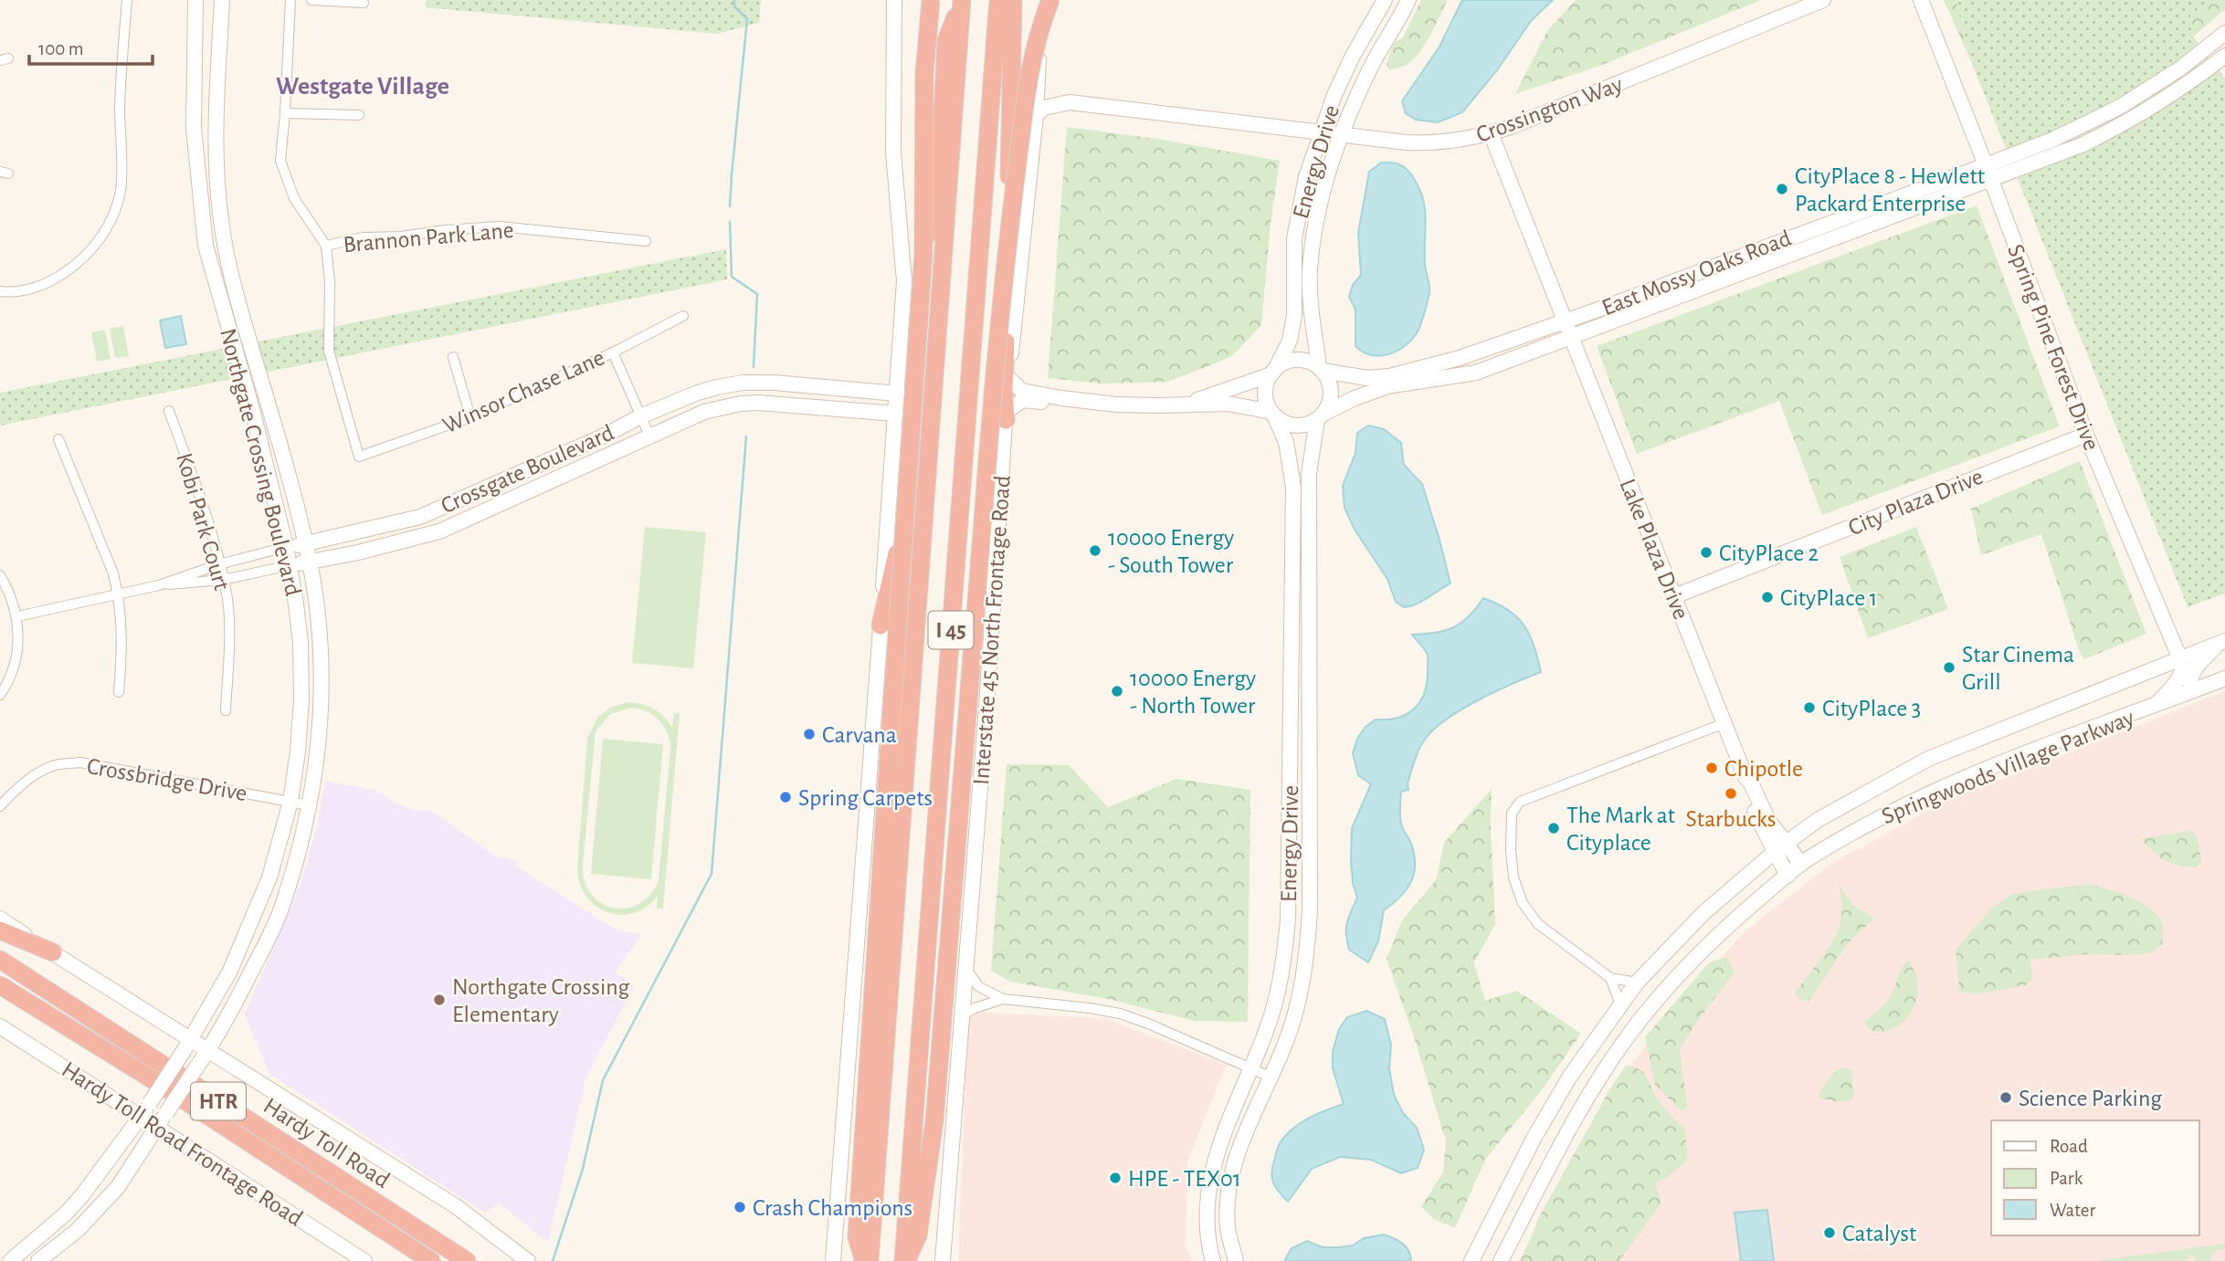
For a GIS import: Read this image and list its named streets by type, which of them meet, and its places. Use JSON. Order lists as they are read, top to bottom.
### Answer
{
  "streets": {
    "highway": ["I 45", "HTR", "Hardy Toll Road"],
    "street": [
      "Crossington Way",
      "Energy Drive",
      "Brannon Park Lane",
      "East Mossy Oaks Road",
      "Spring Pine Forest Drive",
      "Winsor Chase Lane",
      "Northgate Crossing Boulevard",
      "Crossgate Boulevard",
      "City Plaza Drive",
      "Kobi Park Court",
      "Lake Plaza Drive",
      "Interstate 45 North Frontage Road",
      "Springwoods Village Parkway",
      "Crossbridge Drive",
      "Hardy Toll Road Frontage Road"
    ]
  },
  "crossings": [
    ["Crossington Way", "Energy Drive"],
    ["Crossington Way", "Lake Plaza Drive"],
    ["Crossington Way", "Interstate 45 North Frontage Road"],
    ["Energy Drive", "East Mossy Oaks Road"],
    ["Brannon Park Lane", "Winsor Chase Lane"],
    ["East Mossy Oaks Road", "Spring Pine Forest Drive"],
    ["East Mossy Oaks Road", "Lake Plaza Drive"],
    ["Spring Pine Forest Drive", "City Plaza Drive"],
    ["Spring Pine Forest Drive", "Springwoods Village Parkway"],
    ["Northgate Crossing Boulevard", "Crossgate Boulevard"],
    ["Northgate Crossing Boulevard", "Crossbridge Drive"],
    ["Northgate Crossing Boulevard", "Hardy Toll Road Frontage Road"],
    ["Crossgate Boulevard", "Kobi Park Court"],
    ["City Plaza Drive", "Lake Plaza Drive"],
    ["Lake Plaza Drive", "Springwoods Village Parkway"]
  ],
  "districts": ["Westgate Village"],
  "places": [
    "CityPlace 8 - Hewlett Packard Enterprise",
    "10000 Energy - South Tower",
    "CityPlace 2",
    "CityPlace 1",
    "Star Cinema Grill",
    "10000 Energy - North Tower",
    "CityPlace 3",
    "Carvana",
    "Chipotle",
    "Starbucks",
    "Spring Carpets",
    "The Mark at Cityplace",
    "Northgate Crossing Elementary",
    "Science Parking",
    "HPE - TEX01",
    "Crash Champions",
    "Catalyst"
  ],
  "legend": ["Road", "Park", "Water"],
  "scale_bar": "100 m"
}
